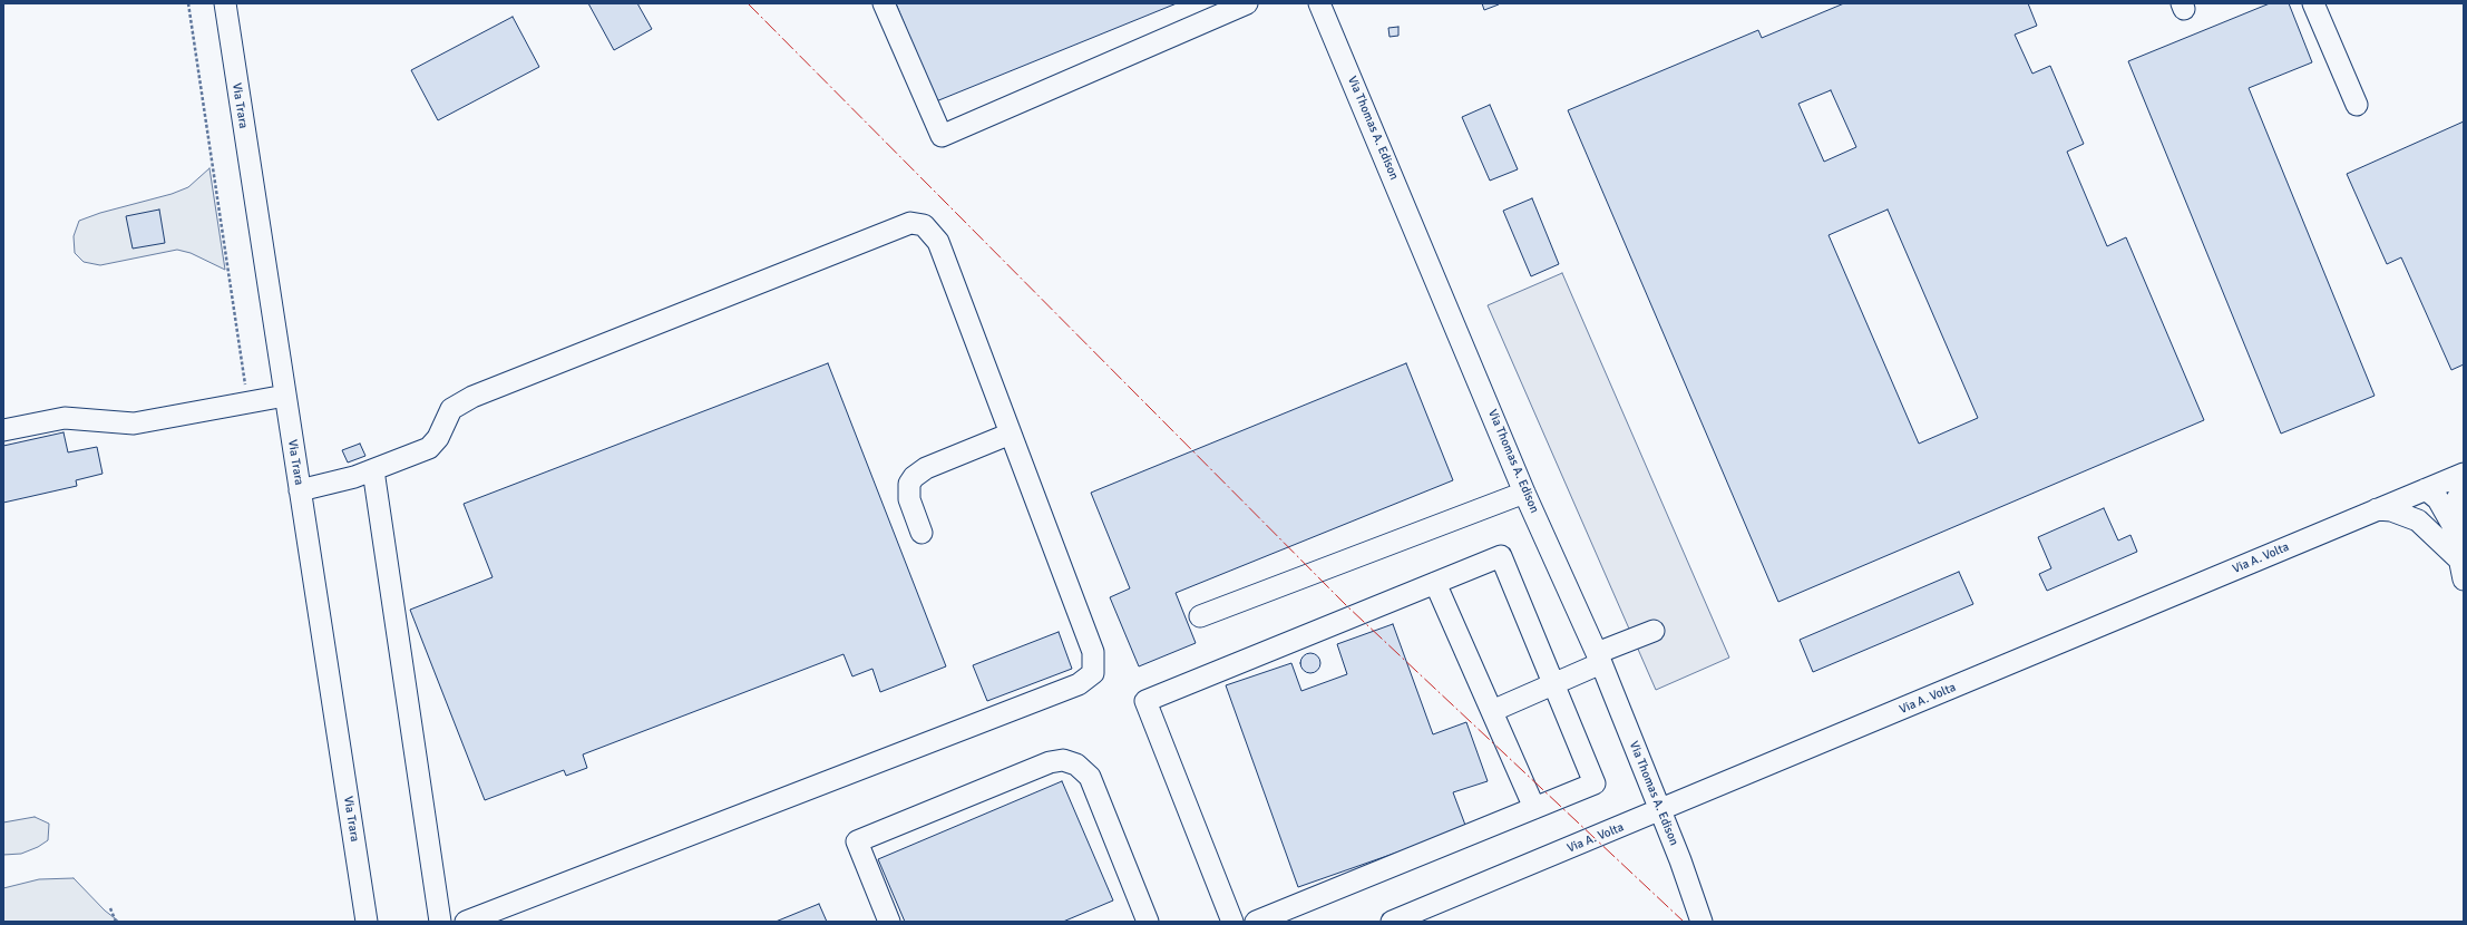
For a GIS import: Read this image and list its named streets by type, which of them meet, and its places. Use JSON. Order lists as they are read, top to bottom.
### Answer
{
  "streets": {
    "street": ["Via Trara", "Via Thomas A. Edison", "Via A. Volta"]
  },
  "crossings": [
    ["Via Thomas A. Edison", "Via A. Volta"]
  ]
}
